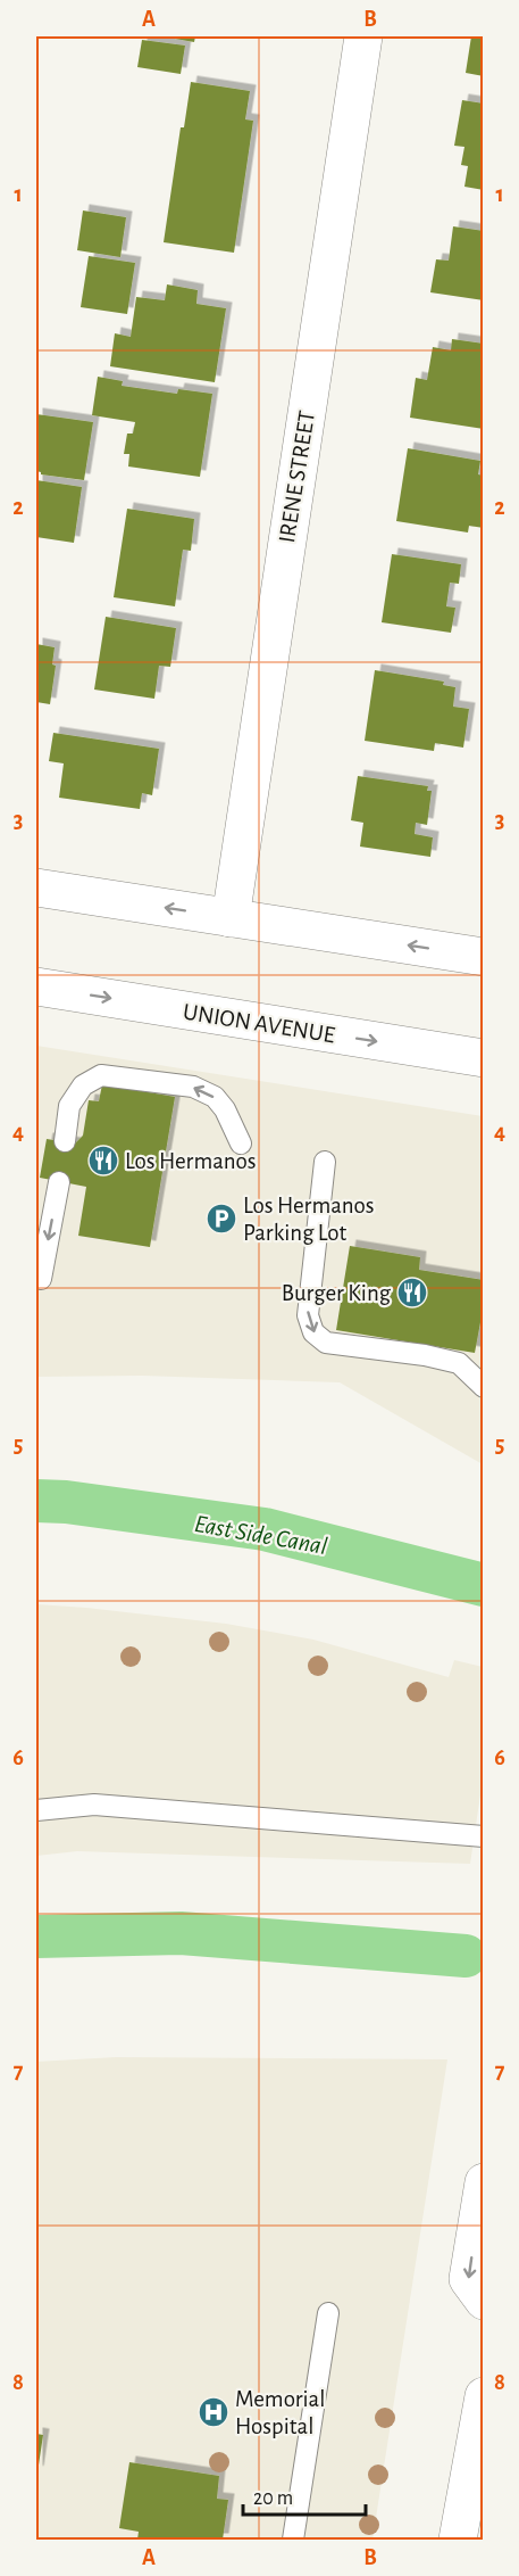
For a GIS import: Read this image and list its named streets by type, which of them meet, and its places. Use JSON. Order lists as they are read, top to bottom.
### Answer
{
  "streets": {
    "street": ["IRENE STREET", "UNION AVENUE"]
  },
  "water": ["East Side Canal"],
  "places": {
    "restaurant": ["Los Hermanos", "Burger King"],
    "parking": ["Los Hermanos Parking Lot"],
    "hospital": ["Memorial Hospital"]
  },
  "scale_bar": "20 m",
  "grid": {
    "columns": ["A", "B"],
    "rows": [
      "1",
      "2",
      "3",
      "4",
      "5",
      "6",
      "7",
      "8"
    ]
  }
}
